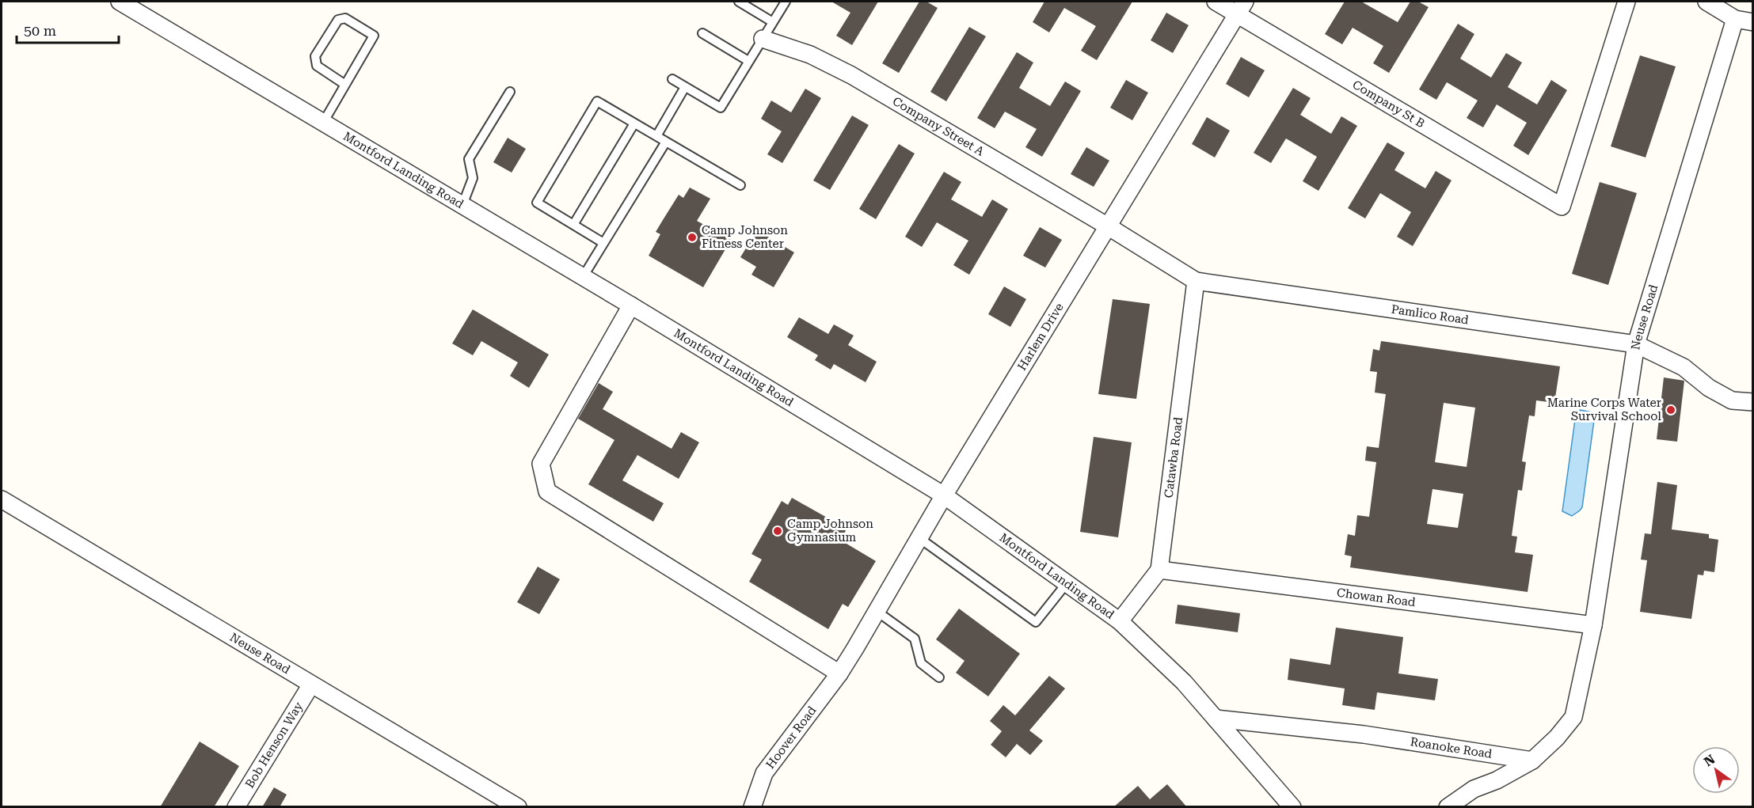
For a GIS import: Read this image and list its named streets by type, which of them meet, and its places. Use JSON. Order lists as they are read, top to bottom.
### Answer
{
  "streets": {
    "street": [
      "Company St B",
      "Company Street A",
      "Montford Landing Road",
      "Pamlico Road",
      "Neuse Road",
      "Harlem Drive",
      "Catawba Road",
      "Chowan Road",
      "Hoover Road",
      "Bob Henson Way",
      "Roanoke Road"
    ]
  },
  "crossings": [
    ["Company St B", "Harlem Drive"],
    ["Company Street A", "Pamlico Road"],
    ["Company Street A", "Harlem Drive"],
    ["Montford Landing Road", "Harlem Drive"],
    ["Montford Landing Road", "Roanoke Road"],
    ["Pamlico Road", "Neuse Road"],
    ["Pamlico Road", "Harlem Drive"],
    ["Pamlico Road", "Catawba Road"],
    ["Neuse Road", "Chowan Road"],
    ["Neuse Road", "Bob Henson Way"],
    ["Harlem Drive", "Hoover Road"],
    ["Catawba Road", "Chowan Road"]
  ],
  "places": ["Camp Johnson Fitness Center", "Marine Corps Water Survival School", "Camp Johnson Gymnasium"],
  "scale_bar": "50 m",
  "north": "top left"
}
